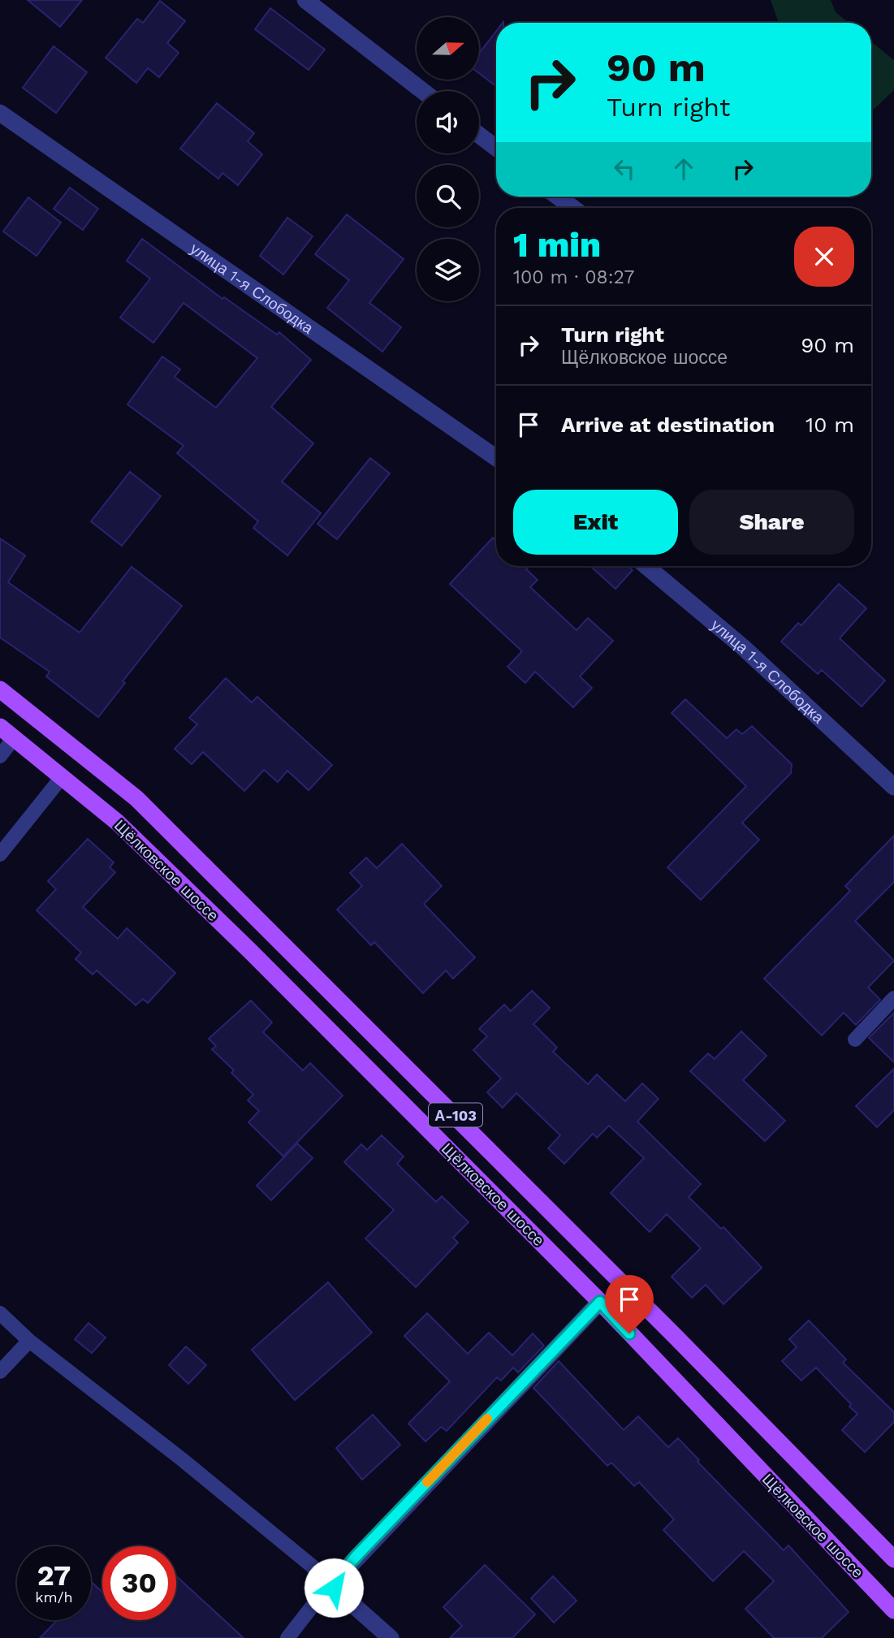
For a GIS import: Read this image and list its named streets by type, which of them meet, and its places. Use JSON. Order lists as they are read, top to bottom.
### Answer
{
  "streets": {
    "main road": ["Щёлковское шоссе", "А-103"],
    "street": ["улица 1-я Слободка"]
  },
  "north": "right",
  "page": {
    "turn": ["90 m", "Turn right"],
    "heading": ["1 min", "100 m · 08:27"],
    "list": [
      {
        "name": "Turn right",
        "note": "Щёлковское шоссе",
        "value": "90 m"
      },
      {
        "name": "Arrive at destination",
        "value": "10 m"
      }
    ],
    "buttons": ["Exit", "Share"],
    "speed": "27 km/h",
    "limit": "30"
  }
}
